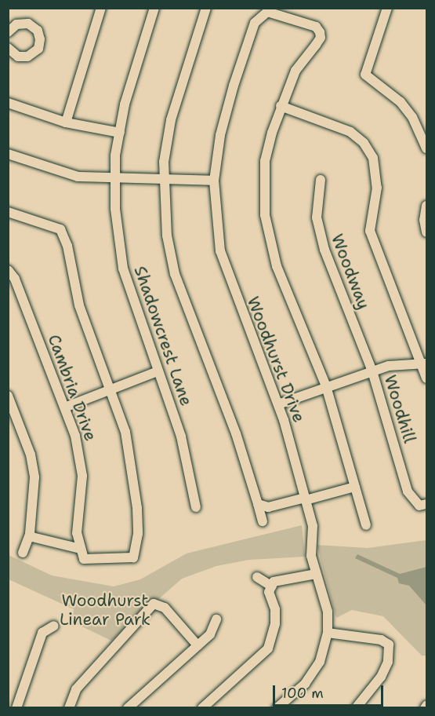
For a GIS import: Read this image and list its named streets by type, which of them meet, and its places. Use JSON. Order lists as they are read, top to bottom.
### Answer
{
  "streets": {
    "street": [
      "Woodway",
      "Shadowcrest Lane",
      "Woodhurst Drive",
      "Cambria Drive",
      "Woodhill"
    ]
  },
  "crossings": [
    ["Woodway", "Woodhill"]
  ],
  "parks": ["Woodhurst Linear Park"],
  "scale_bar": "100 m"
}
